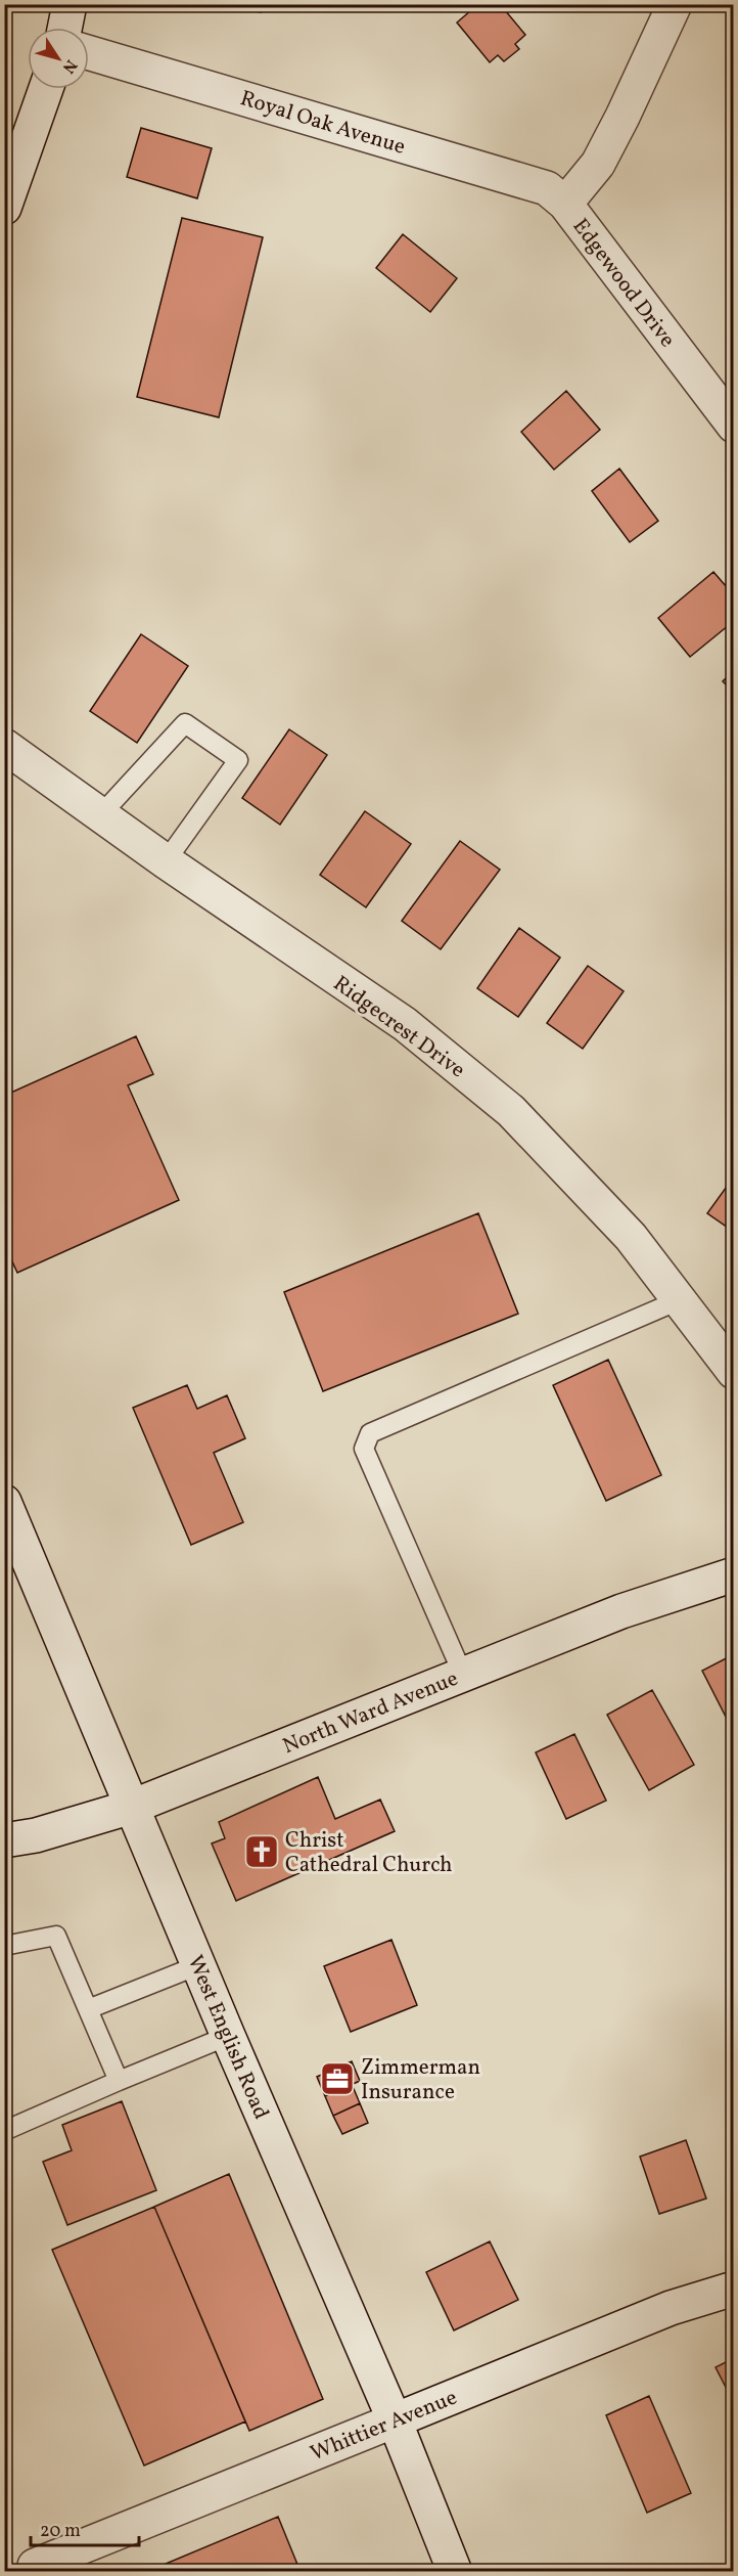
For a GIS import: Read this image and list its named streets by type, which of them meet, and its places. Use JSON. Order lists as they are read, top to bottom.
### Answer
{
  "streets": {
    "street": [
      "Royal Oak Avenue",
      "Edgewood Drive",
      "Ridgecrest Drive",
      "North Ward Avenue",
      "West English Road",
      "Whittier Avenue"
    ]
  },
  "crossings": [
    ["Royal Oak Avenue", "Edgewood Drive"],
    ["North Ward Avenue", "West English Road"],
    ["West English Road", "Whittier Avenue"]
  ],
  "places": {
    "church": ["Christ Cathedral Church"],
    "office": ["Zimmerman Insurance"]
  },
  "scale_bar": "20 m",
  "north": "bottom right"
}
